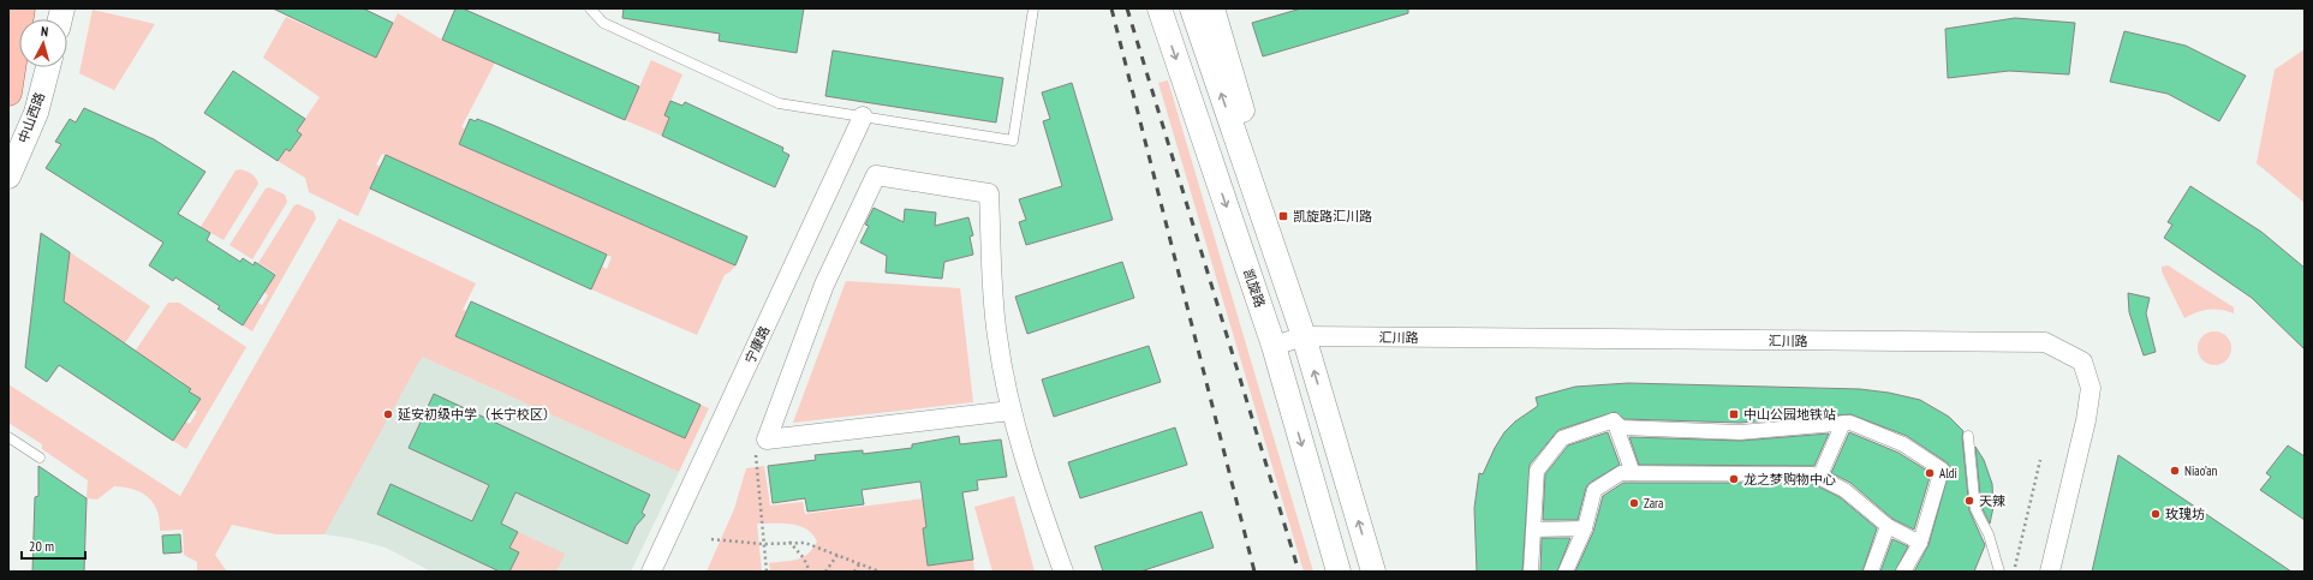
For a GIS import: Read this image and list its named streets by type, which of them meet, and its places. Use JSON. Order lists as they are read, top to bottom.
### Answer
{
  "streets": {
    "street": [
      "中山西路",
      "凯旋路",
      "汇川路",
      "宁康路"
    ]
  },
  "crossings": [
    ["凯旋路", "汇川路"]
  ],
  "places": {
    "transit": ["凯旋路汇川路", "中山公园地铁站"],
    "other": [
      "延安初级中学（长宁校区）",
      "Niao’an",
      "Aldi",
      "龙之梦购物中心",
      "天辣",
      "Zara",
      "玫瑰坊"
    ]
  },
  "scale_bar": "20 m",
  "north": "top"
}
